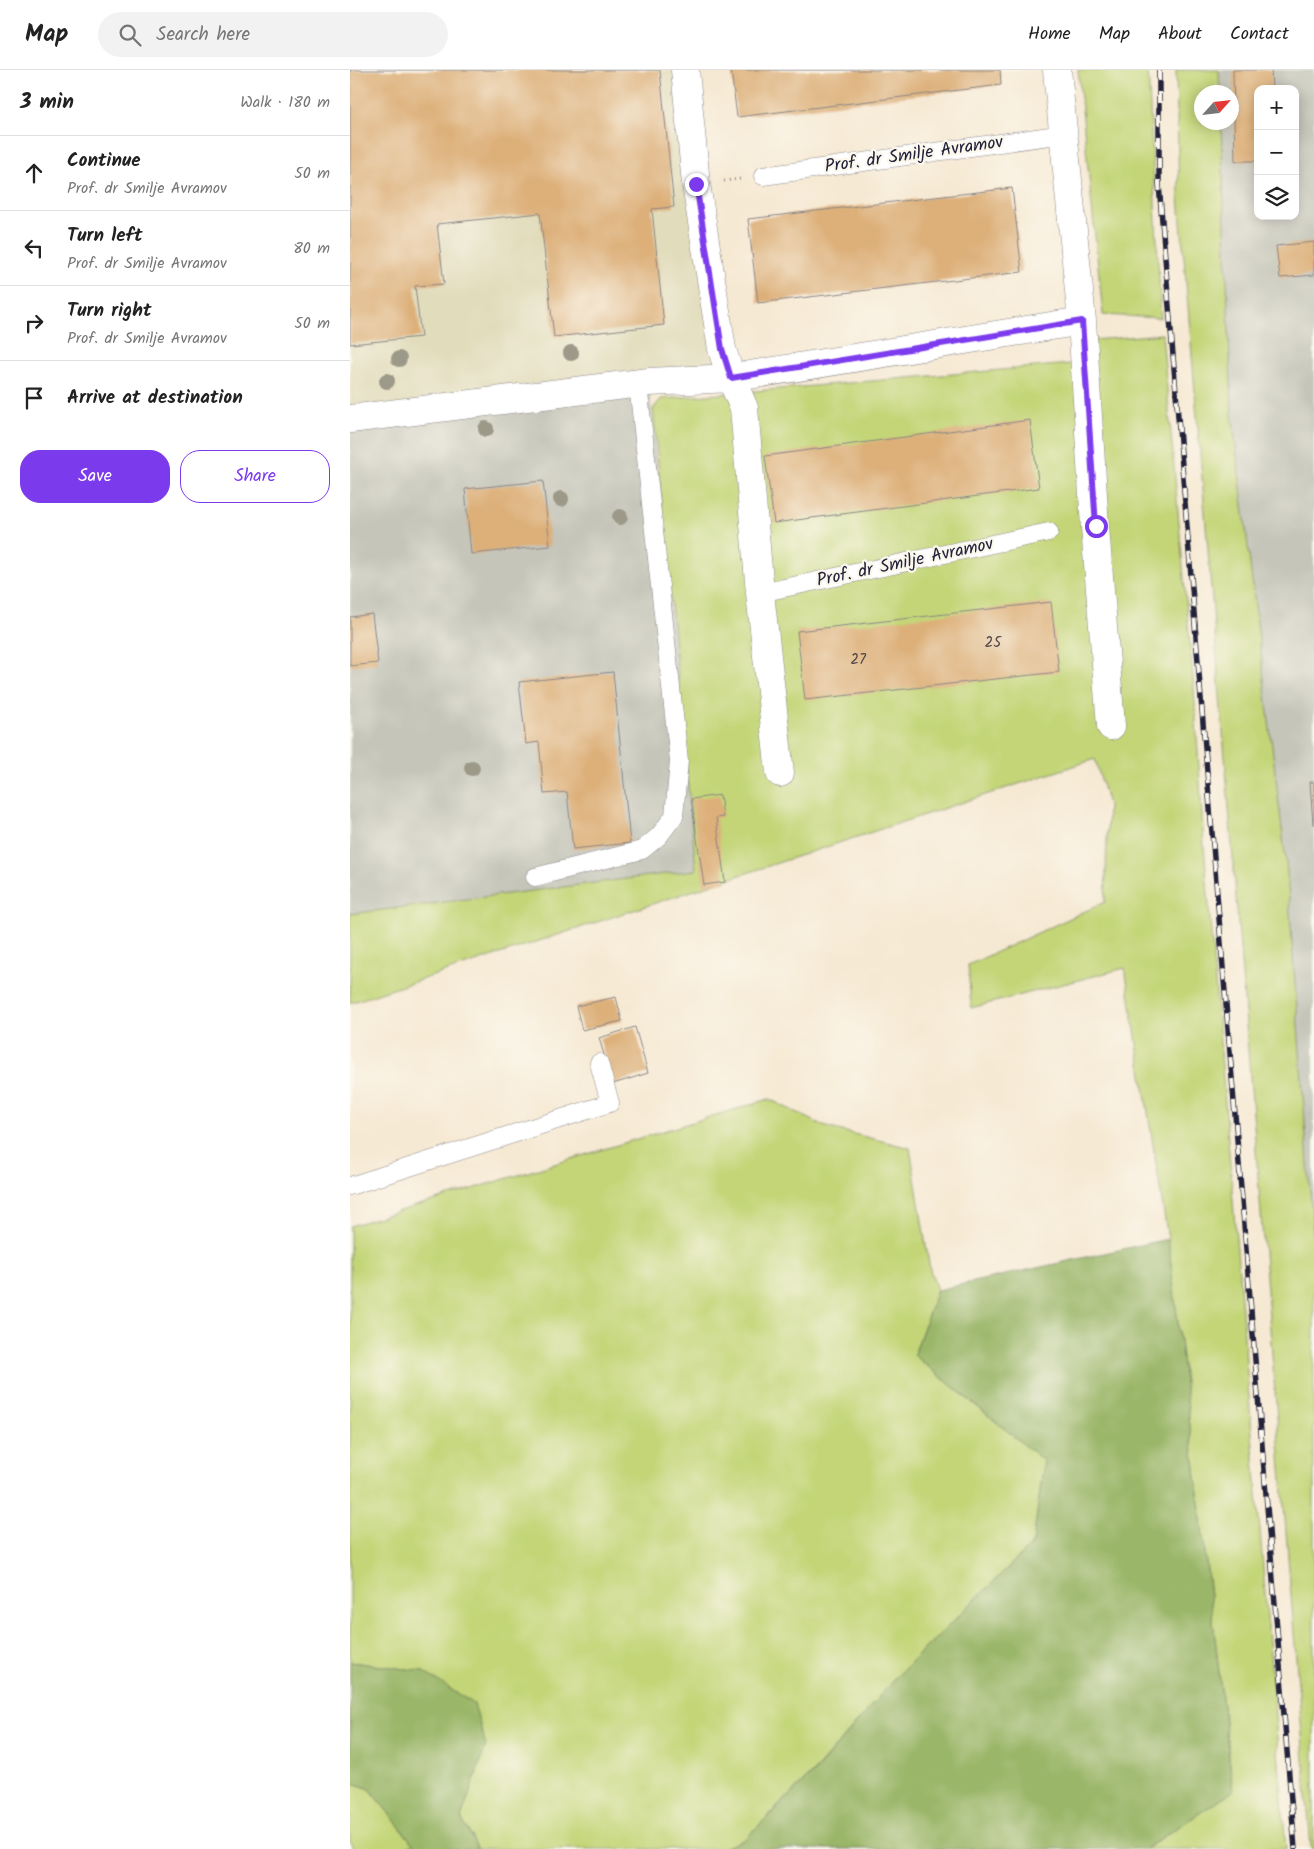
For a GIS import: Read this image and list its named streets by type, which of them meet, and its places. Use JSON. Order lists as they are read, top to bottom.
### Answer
{
  "streets": {
    "lane": ["Prof. dr Smilje Avramov"]
  },
  "house_numbers": ["25", "27"],
  "north": "top right",
  "page": {
    "header": "Map",
    "search": "Search here",
    "nav": [
      "Home",
      "Map",
      "About",
      "Contact"
    ],
    "heading": ["3 min", "Walk · 180 m"],
    "map_buttons": ["+", "−"],
    "list": [
      ["Continue", "Prof. dr Smilje Avramov", "50 m"],
      ["Turn left", "Prof. dr Smilje Avramov", "80 m"],
      ["Turn right", "Prof. dr Smilje Avramov", "50 m"],
      "Arrive at destination"
    ],
    "buttons": ["Save", "Share"]
  }
}
